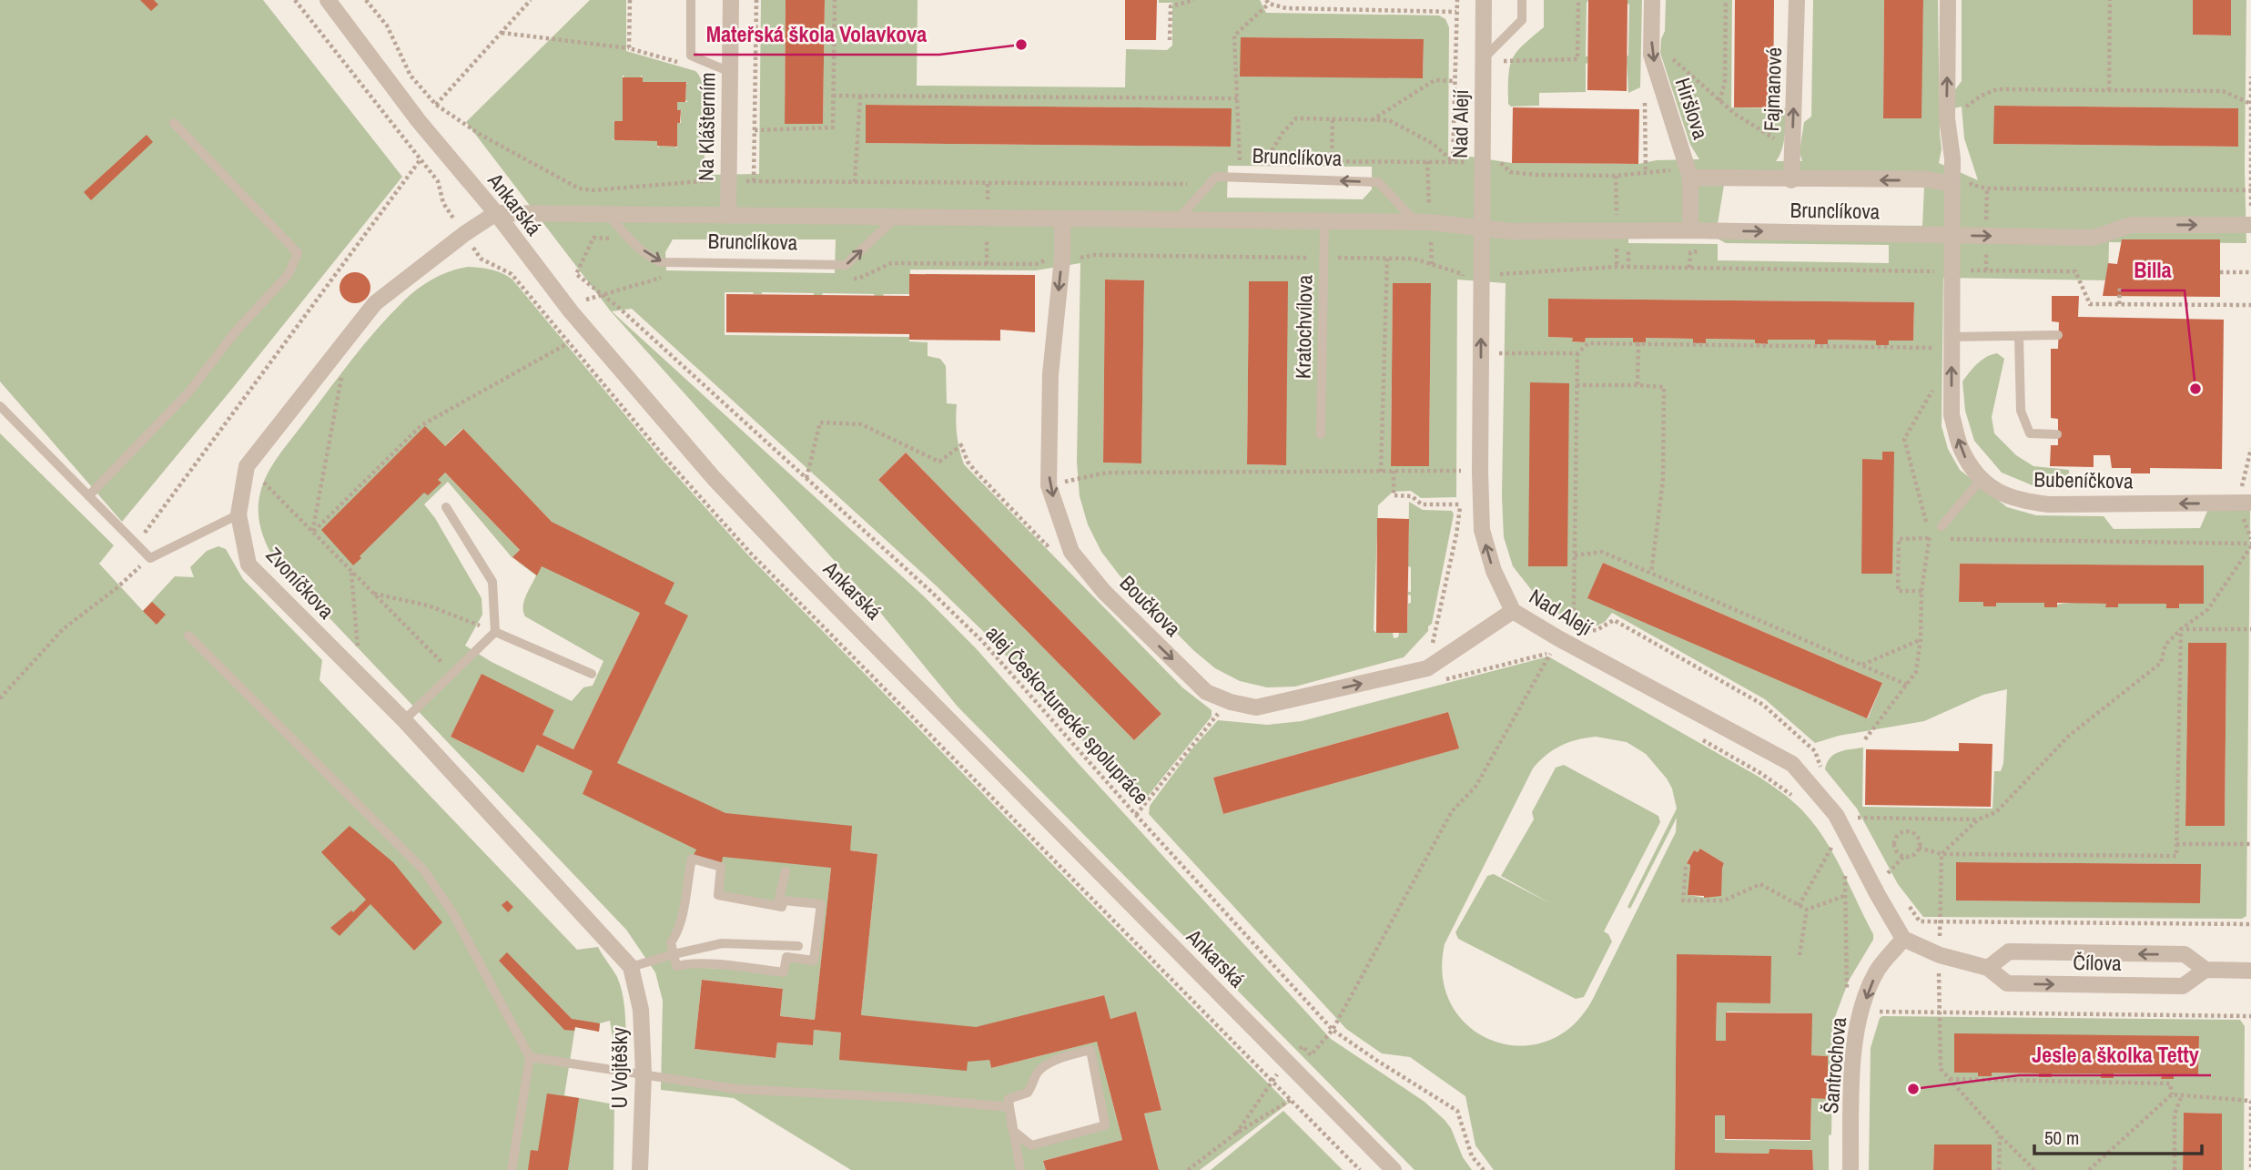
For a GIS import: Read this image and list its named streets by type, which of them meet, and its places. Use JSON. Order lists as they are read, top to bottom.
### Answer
{
  "streets": {
    "street": [
      "Fajmanové",
      "Hiršlova",
      "Nad Alejí",
      "Na Klášterním",
      "Brunclíkova",
      "Ankarská",
      "Bubeníčkova",
      "Zvoníčkova",
      "Boučkova",
      "Čílova",
      "Šantrochova",
      "U Vojtěšky"
    ],
    "lane": ["Kratochvílova"],
    "path": ["alej Česko-turecké spolupráce"]
  },
  "crossings": [
    ["Fajmanové", "Brunclíkova"],
    ["Hiršlova", "Brunclíkova"],
    ["Nad Alejí", "Brunclíkova"],
    ["Nad Alejí", "Boučkova"],
    ["Nad Alejí", "Čílova"],
    ["Nad Alejí", "Šantrochova"],
    ["Na Klášterním", "Brunclíkova"],
    ["Brunclíkova", "Ankarská"],
    ["Brunclíkova", "Kratochvílova"],
    ["Brunclíkova", "Bubeníčkova"],
    ["Brunclíkova", "Zvoníčkova"],
    ["Brunclíkova", "Boučkova"],
    ["Ankarská", "Zvoníčkova"],
    ["Zvoníčkova", "U Vojtěšky"],
    ["Čílova", "Šantrochova"]
  ],
  "one_way": [
    "Fajmanové",
    "Hiršlova",
    "Bubeníčkova",
    "Šantrochova"
  ],
  "places": ["Mateřská škola Volavkova", "Billa", "Jesle a školka Tetty"],
  "scale_bar": "50 m"
}
